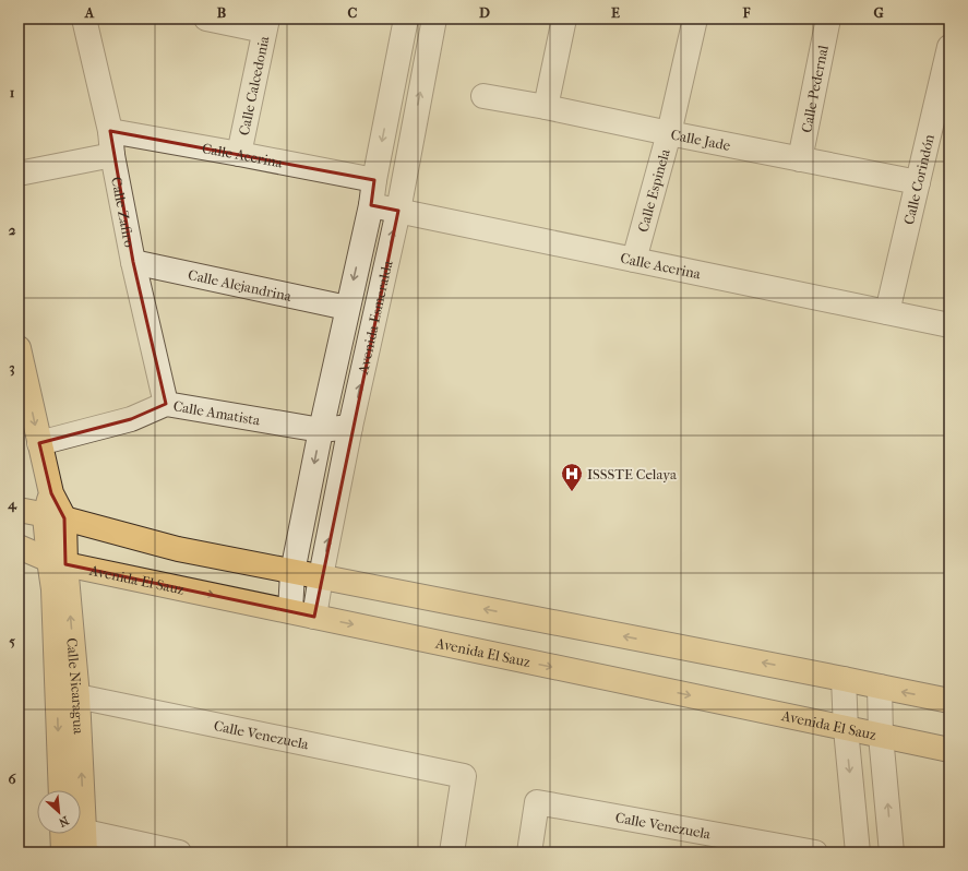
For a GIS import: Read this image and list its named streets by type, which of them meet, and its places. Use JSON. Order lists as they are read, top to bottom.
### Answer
{
  "streets": {
    "main road": ["Avenida El Sauz", "Calle Nicaragua"],
    "street": [
      "Calle Calcedonia",
      "Calle Pedernal",
      "Calle Jade",
      "Calle Acerina",
      "Calle Corindón",
      "Calle Espinela",
      "Calle Zafiro",
      "Calle Alejandrina",
      "Avenida Esmeralda",
      "Calle Amatista",
      "Calle Venezuela"
    ]
  },
  "crossings": [
    ["Calle Calcedonia", "Calle Acerina"],
    ["Calle Pedernal", "Calle Jade"],
    ["Calle Jade", "Calle Corindón"],
    ["Calle Jade", "Calle Espinela"],
    ["Calle Acerina", "Calle Corindón"],
    ["Calle Acerina", "Calle Espinela"],
    ["Calle Acerina", "Calle Zafiro"],
    ["Calle Acerina", "Avenida Esmeralda"],
    ["Calle Zafiro", "Calle Alejandrina"],
    ["Calle Zafiro", "Calle Amatista"],
    ["Calle Alejandrina", "Avenida Esmeralda"],
    ["Avenida Esmeralda", "Calle Amatista"],
    ["Avenida Esmeralda", "Avenida El Sauz"],
    ["Avenida El Sauz", "Calle Nicaragua"],
    ["Calle Nicaragua", "Calle Venezuela"]
  ],
  "places": {
    "hospital": ["ISSSTE Celaya"]
  },
  "north": "bottom right",
  "grid": {
    "columns": [
      "A",
      "B",
      "C",
      "D",
      "E",
      "F",
      "G"
    ],
    "rows": [
      "1",
      "2",
      "3",
      "4",
      "5",
      "6"
    ]
  }
}
